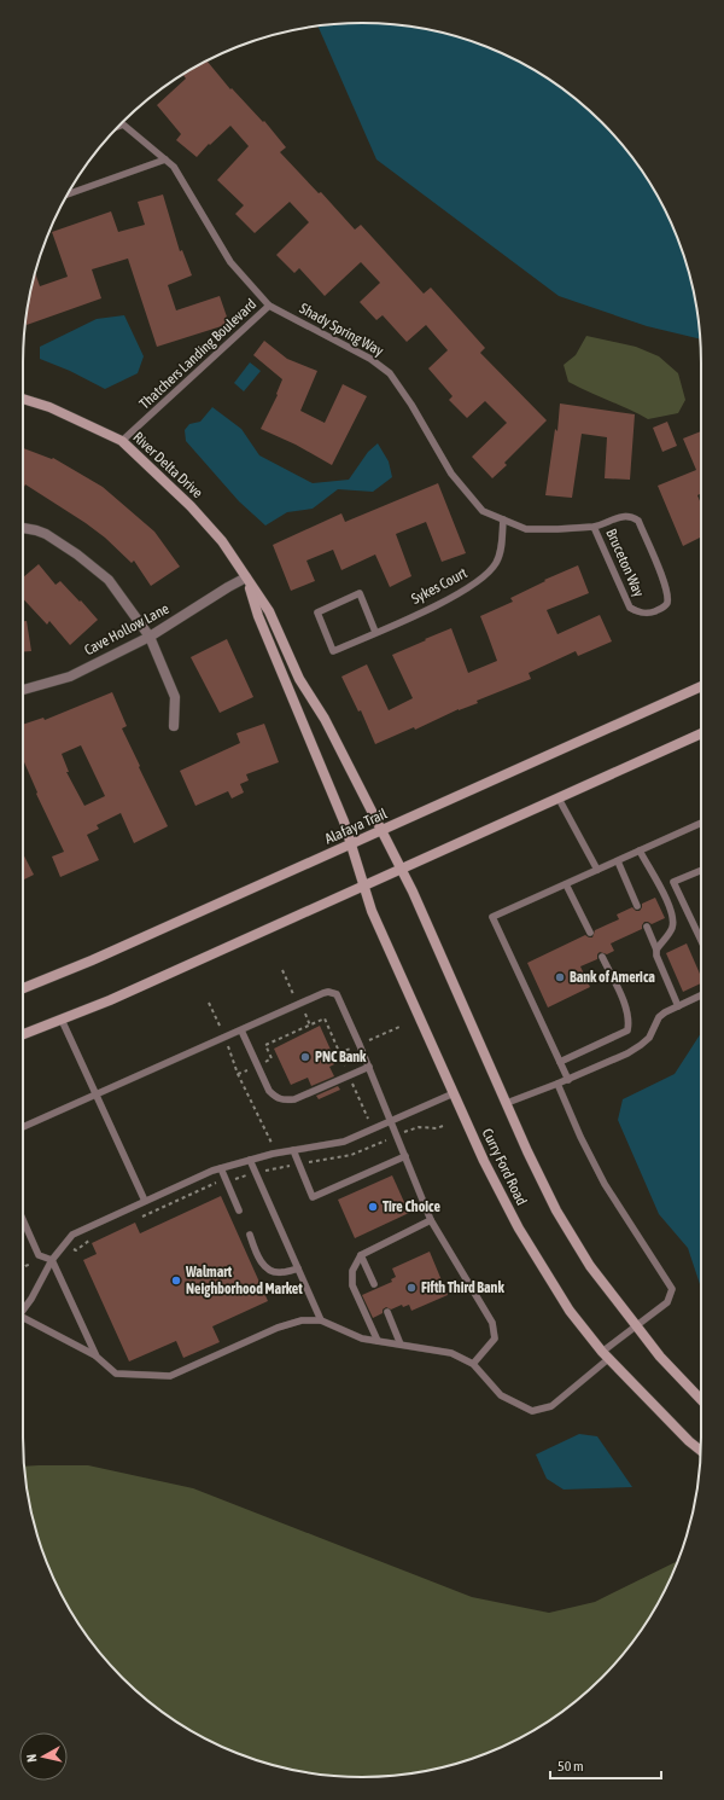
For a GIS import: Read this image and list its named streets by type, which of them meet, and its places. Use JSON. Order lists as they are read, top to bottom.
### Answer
{
  "streets": {
    "street": [
      "River Delta Drive",
      "Cave Hollow Lane",
      "Alafaya Trail",
      "Curry Ford Road"
    ],
    "lane": [
      "Shady Spring Way",
      "Thatchers Landing Boulevard",
      "Bruceton Way",
      "Sykes Court"
    ]
  },
  "crossings": [
    ["Shady Spring Way", "Thatchers Landing Boulevard"],
    ["Shady Spring Way", "Bruceton Way"],
    ["Shady Spring Way", "Sykes Court"],
    ["Thatchers Landing Boulevard", "River Delta Drive"],
    ["River Delta Drive", "Cave Hollow Lane"],
    ["River Delta Drive", "Alafaya Trail"],
    ["River Delta Drive", "Curry Ford Road"],
    ["Alafaya Trail", "Curry Ford Road"]
  ],
  "places": [
    "Bank of America",
    "PNC Bank",
    "Tire Choice",
    "Walmart Neighborhood Market",
    "Fifth Third Bank"
  ],
  "scale_bar": "50 m",
  "north": "left"
}
